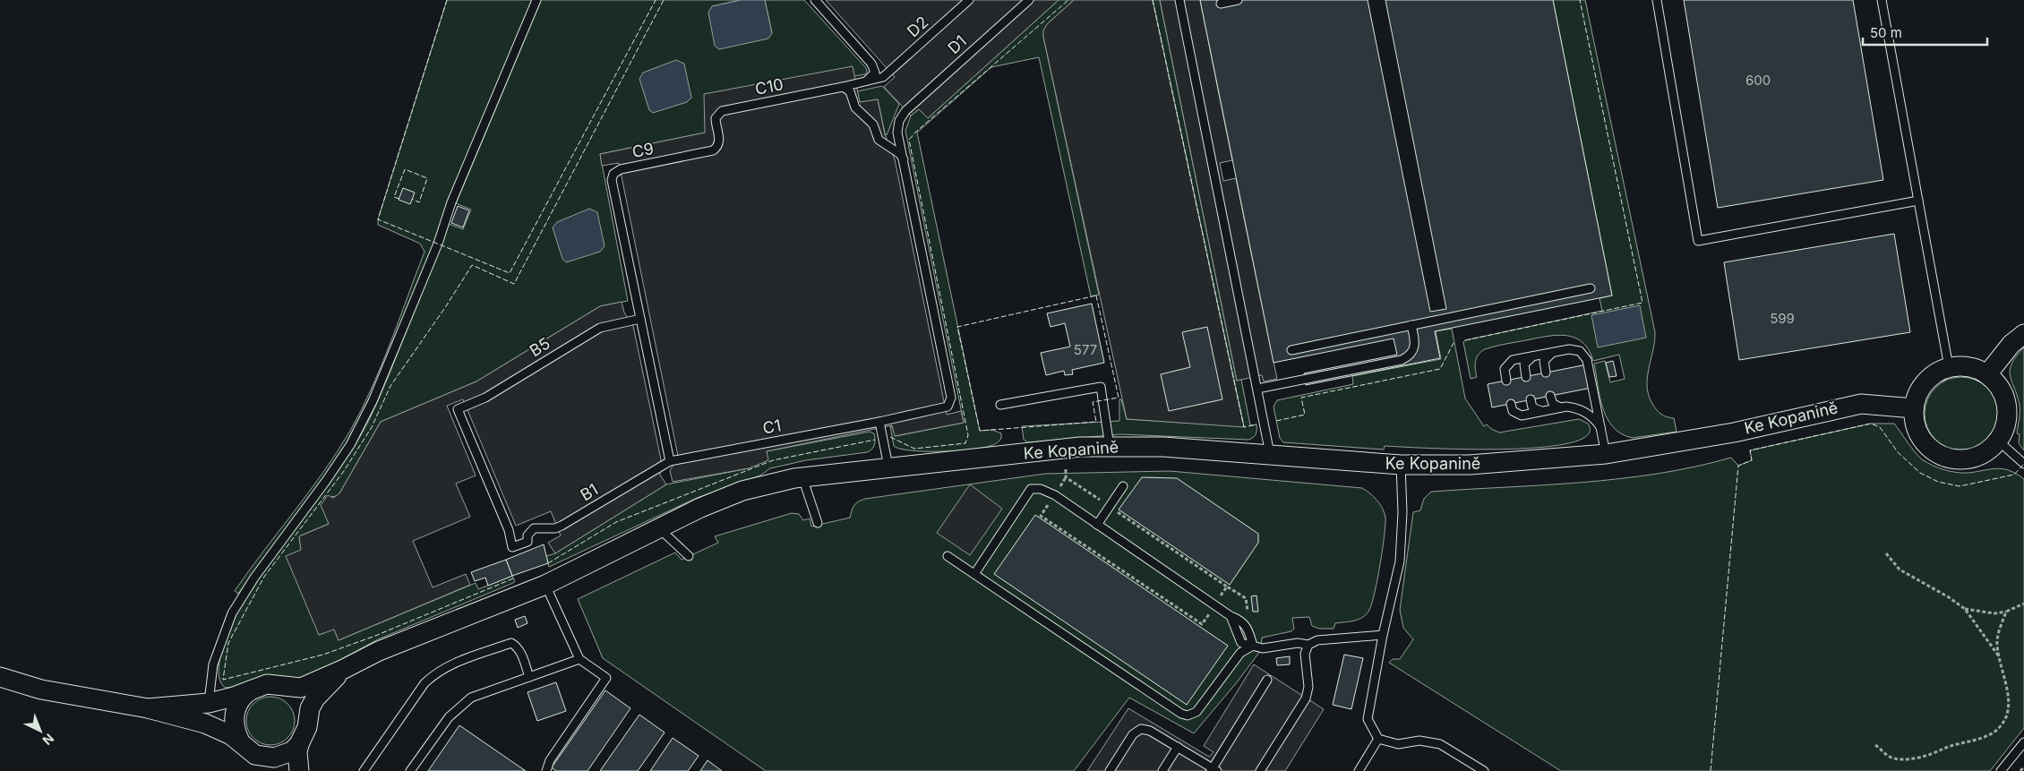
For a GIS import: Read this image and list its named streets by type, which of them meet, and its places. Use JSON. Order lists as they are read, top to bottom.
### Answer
{
  "streets": {
    "street": ["Ke Kopanině"],
    "lane": [
      "D2",
      "D1",
      "C10",
      "C9",
      "B5",
      "C1",
      "B1"
    ]
  },
  "crossings": [
    ["D2", "C10"],
    ["D1", "C1"],
    ["C10", "C9"],
    ["C9", "B5"],
    ["C9", "C1"],
    ["C9", "B1"],
    ["B5", "B1"],
    ["C1", "B1"]
  ],
  "house_numbers": ["600", "599", "577"],
  "scale_bar": "50 m",
  "north": "bottom right"
}
